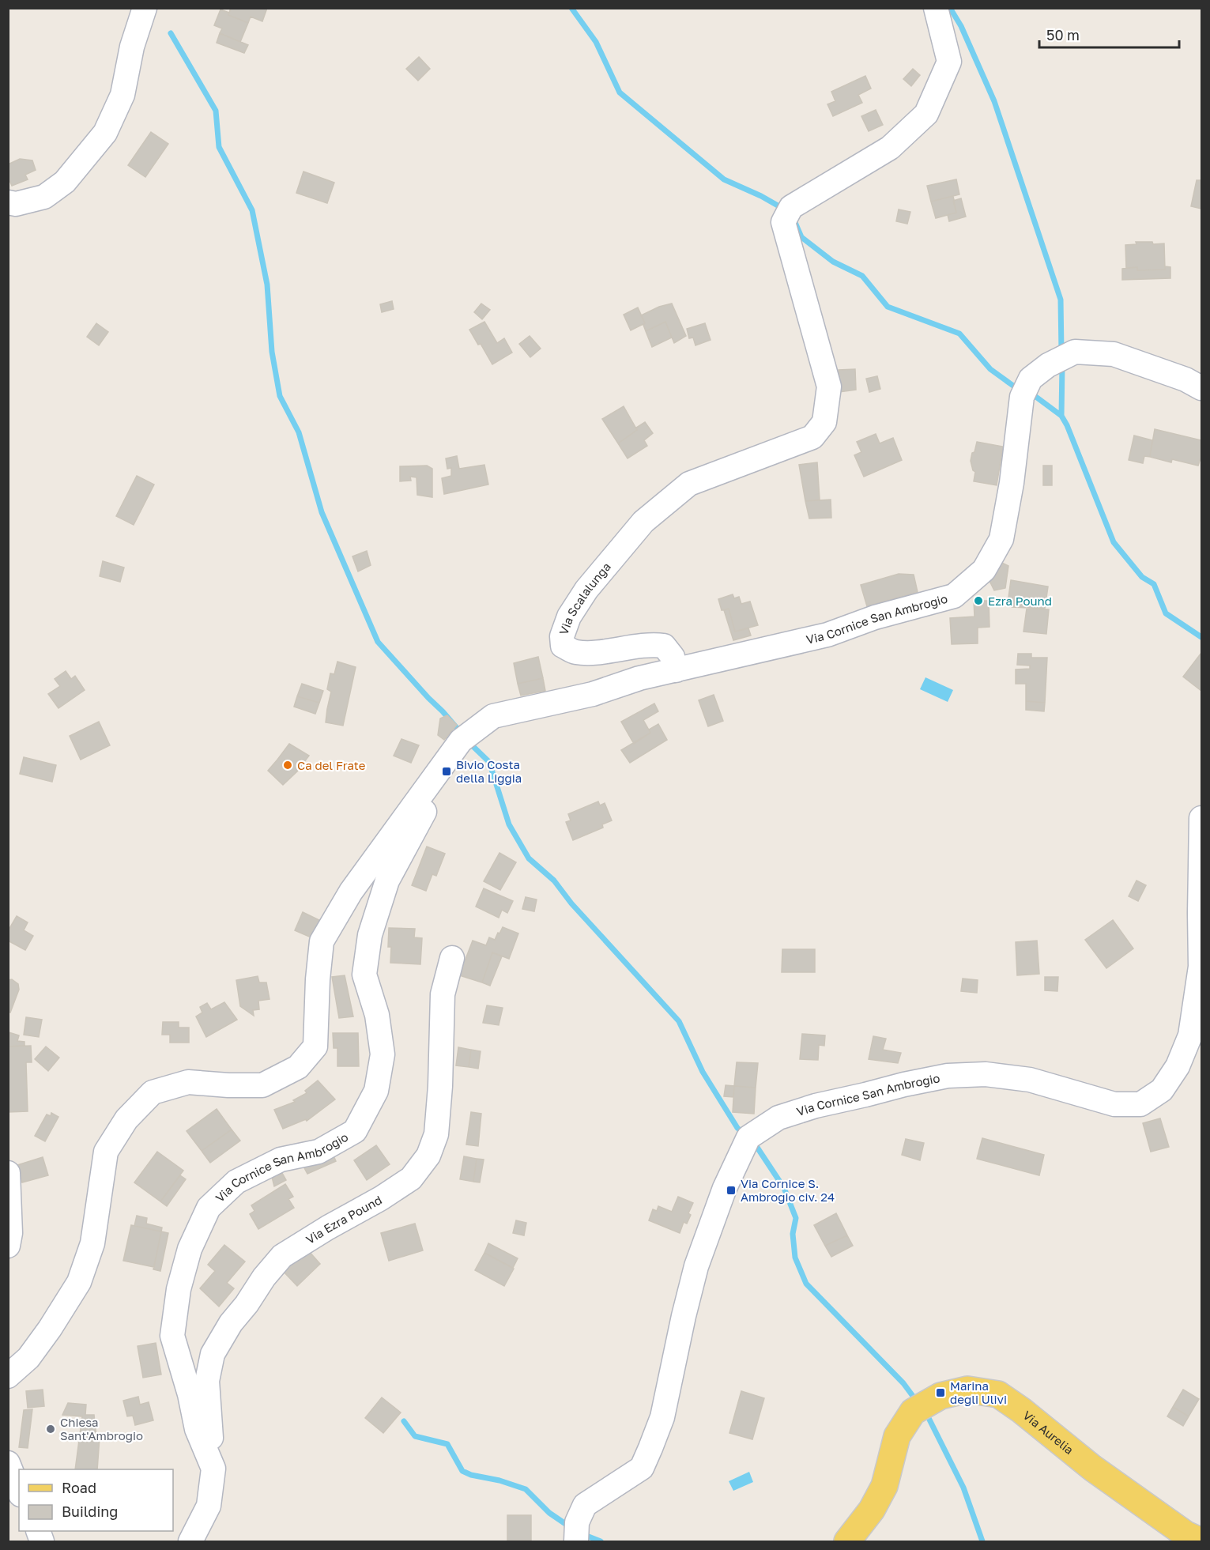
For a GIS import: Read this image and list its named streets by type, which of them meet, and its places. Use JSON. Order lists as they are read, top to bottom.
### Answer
{
  "streets": {
    "main road": ["Via Aurelia"],
    "street": ["Via Scalalunga", "Via Cornice San Ambrogio", "Via Ezra Pound"]
  },
  "crossings": [
    ["Via Scalalunga", "Via Cornice San Ambrogio"],
    ["Via Cornice San Ambrogio", "Via Ezra Pound"]
  ],
  "places": {
    "other": ["Ezra Pound", "Ca del Frate", "Chiesa Sant'Ambrogio"],
    "transit": ["Bivio Costa della Liggia", "Via Cornice S. Ambrogio civ. 24", "Marina degli Ulivi"]
  },
  "legend": ["Road", "Building"],
  "scale_bar": "50 m"
}
